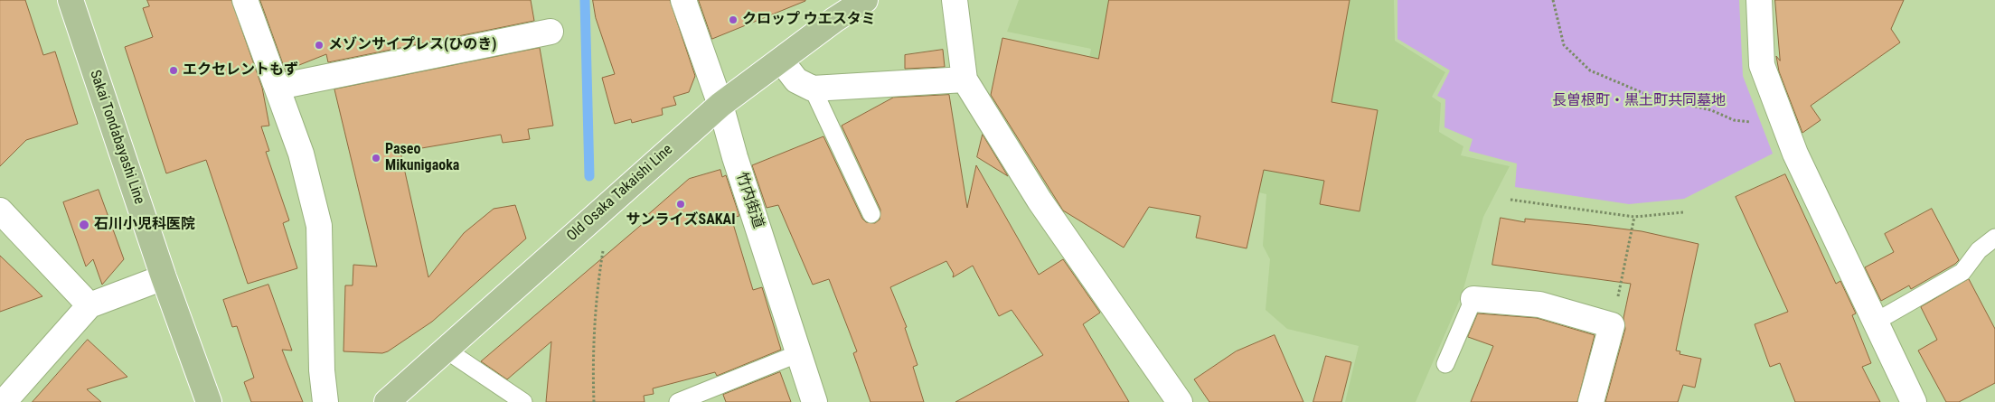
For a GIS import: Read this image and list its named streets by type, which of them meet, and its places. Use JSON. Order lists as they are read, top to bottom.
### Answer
{
  "streets": {
    "main road": ["Sakai Tondabayashi Line", "Old Osaka Takaishi Line"],
    "street": ["竹内街道"]
  },
  "crossings": [
    ["Old Osaka Takaishi Line", "竹内街道"]
  ],
  "parks": ["長曽根町・黒土町共同墓地"],
  "places": [
    "クロップ ウエスタミ",
    "メゾンサイプレス(ひのき)",
    "エクセレントもず",
    "Paseo Mikunigaoka",
    "サンライズSAKAI",
    "石川小児科医院"
  ]
}
